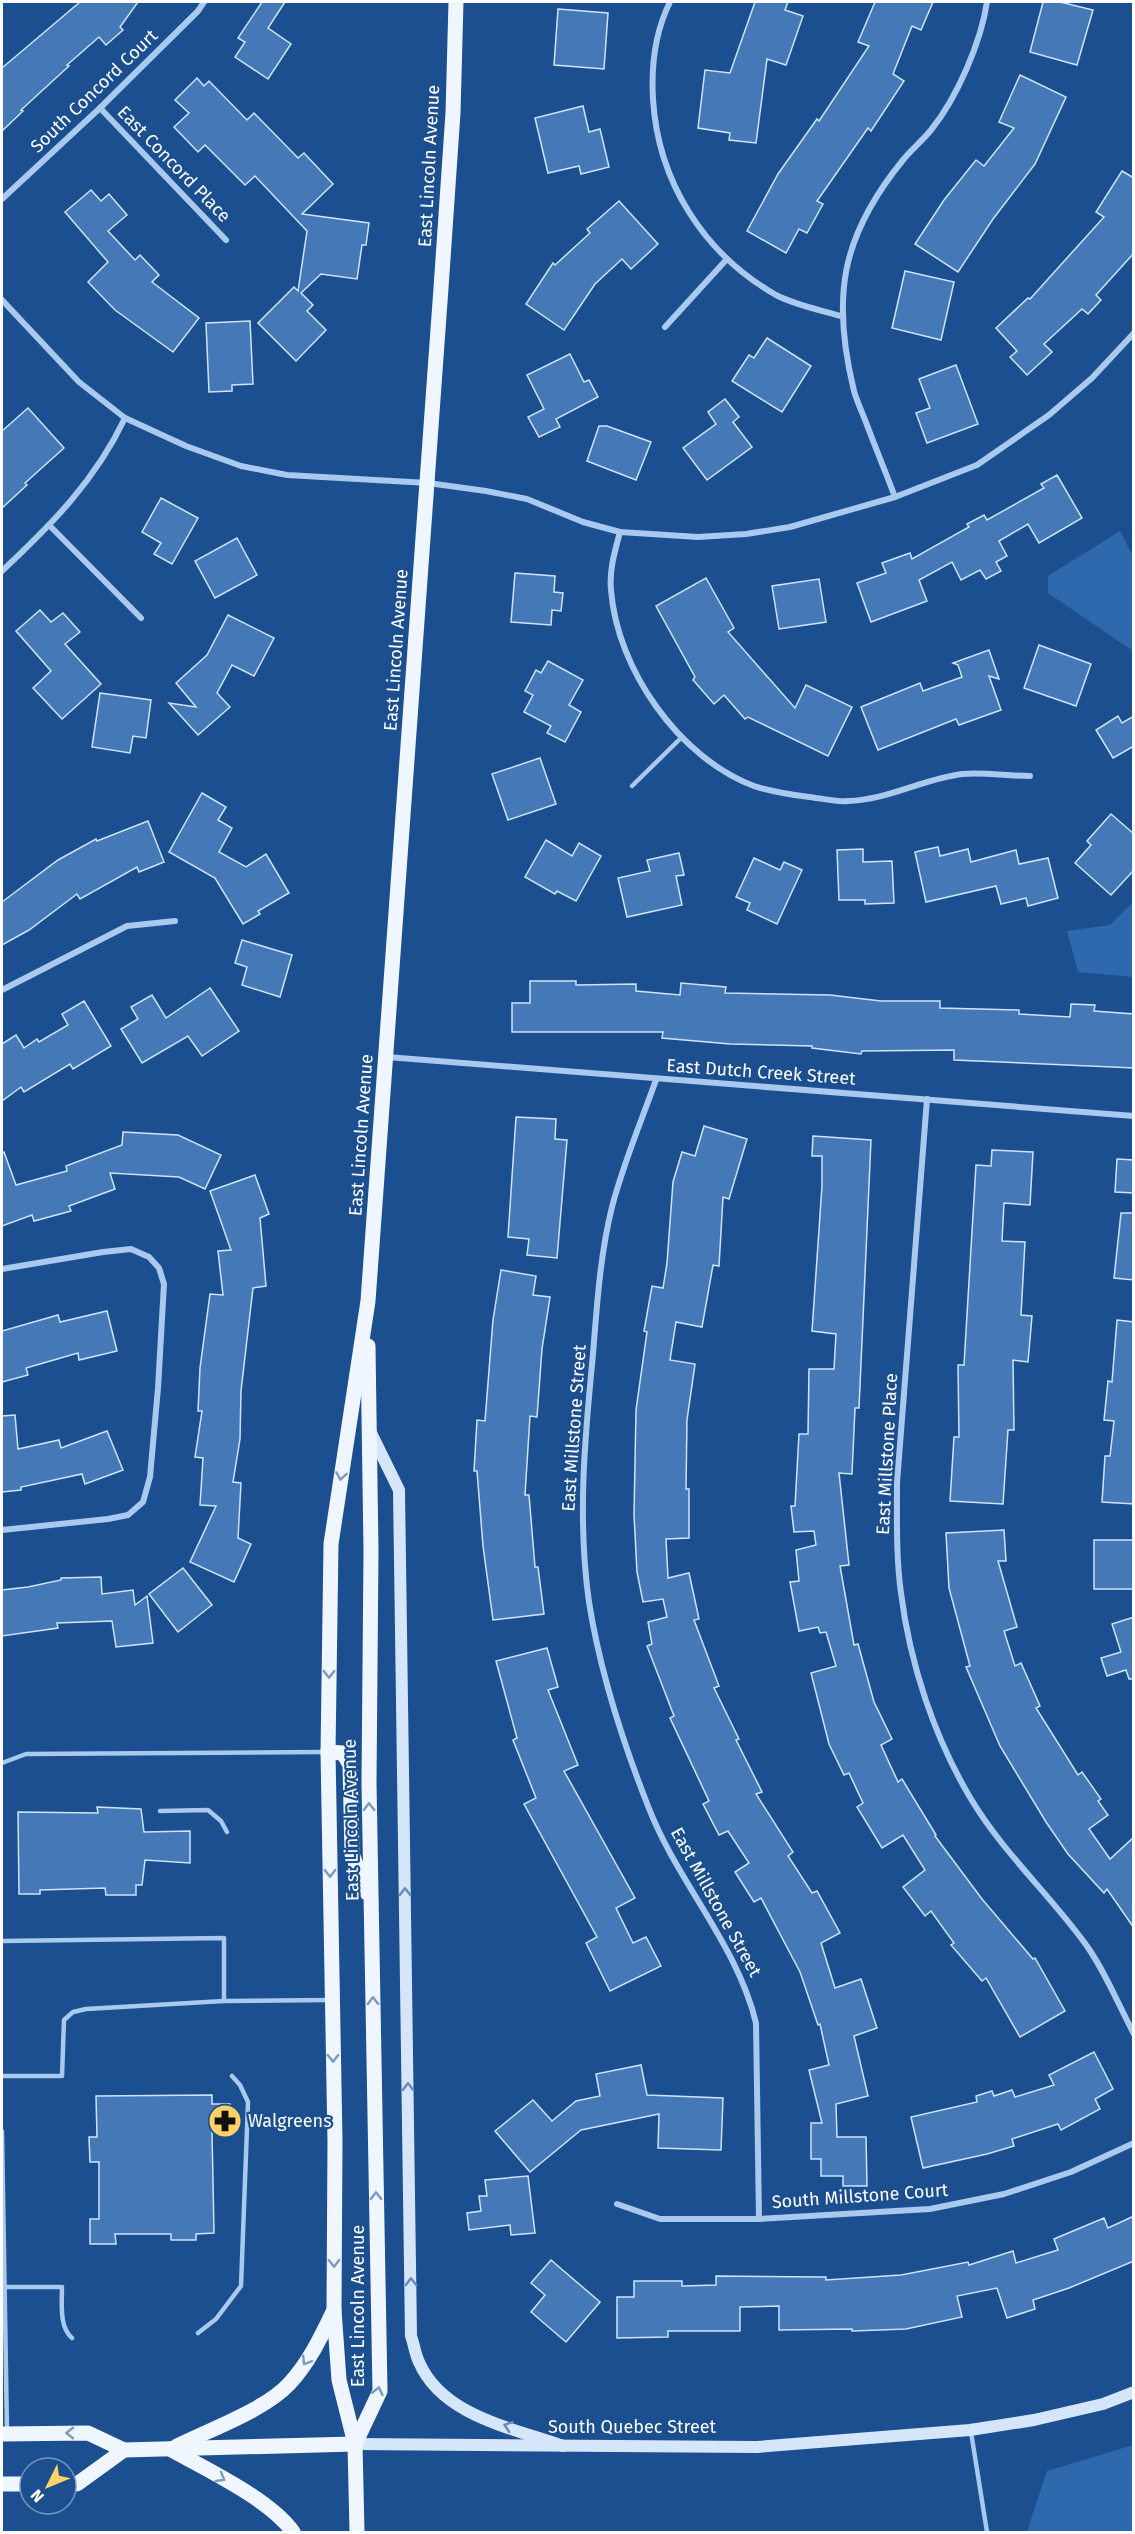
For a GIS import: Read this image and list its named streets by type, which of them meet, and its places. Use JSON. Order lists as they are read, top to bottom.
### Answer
{
  "streets": {
    "main road": ["East Lincoln Avenue", "South Quebec Street"],
    "street": [
      "South Concord Court",
      "East Concord Place",
      "East Dutch Creek Street",
      "East Millstone Street",
      "East Millstone Place",
      "South Millstone Court"
    ]
  },
  "crossings": [
    ["South Concord Court", "East Concord Place"],
    ["East Lincoln Avenue", "East Dutch Creek Street"],
    ["East Lincoln Avenue", "South Quebec Street"],
    ["East Dutch Creek Street", "East Millstone Street"],
    ["East Dutch Creek Street", "East Millstone Place"],
    ["East Millstone Street", "South Millstone Court"]
  ],
  "places": {
    "pharmacy": ["Walgreens"]
  },
  "north": "bottom left"
}
